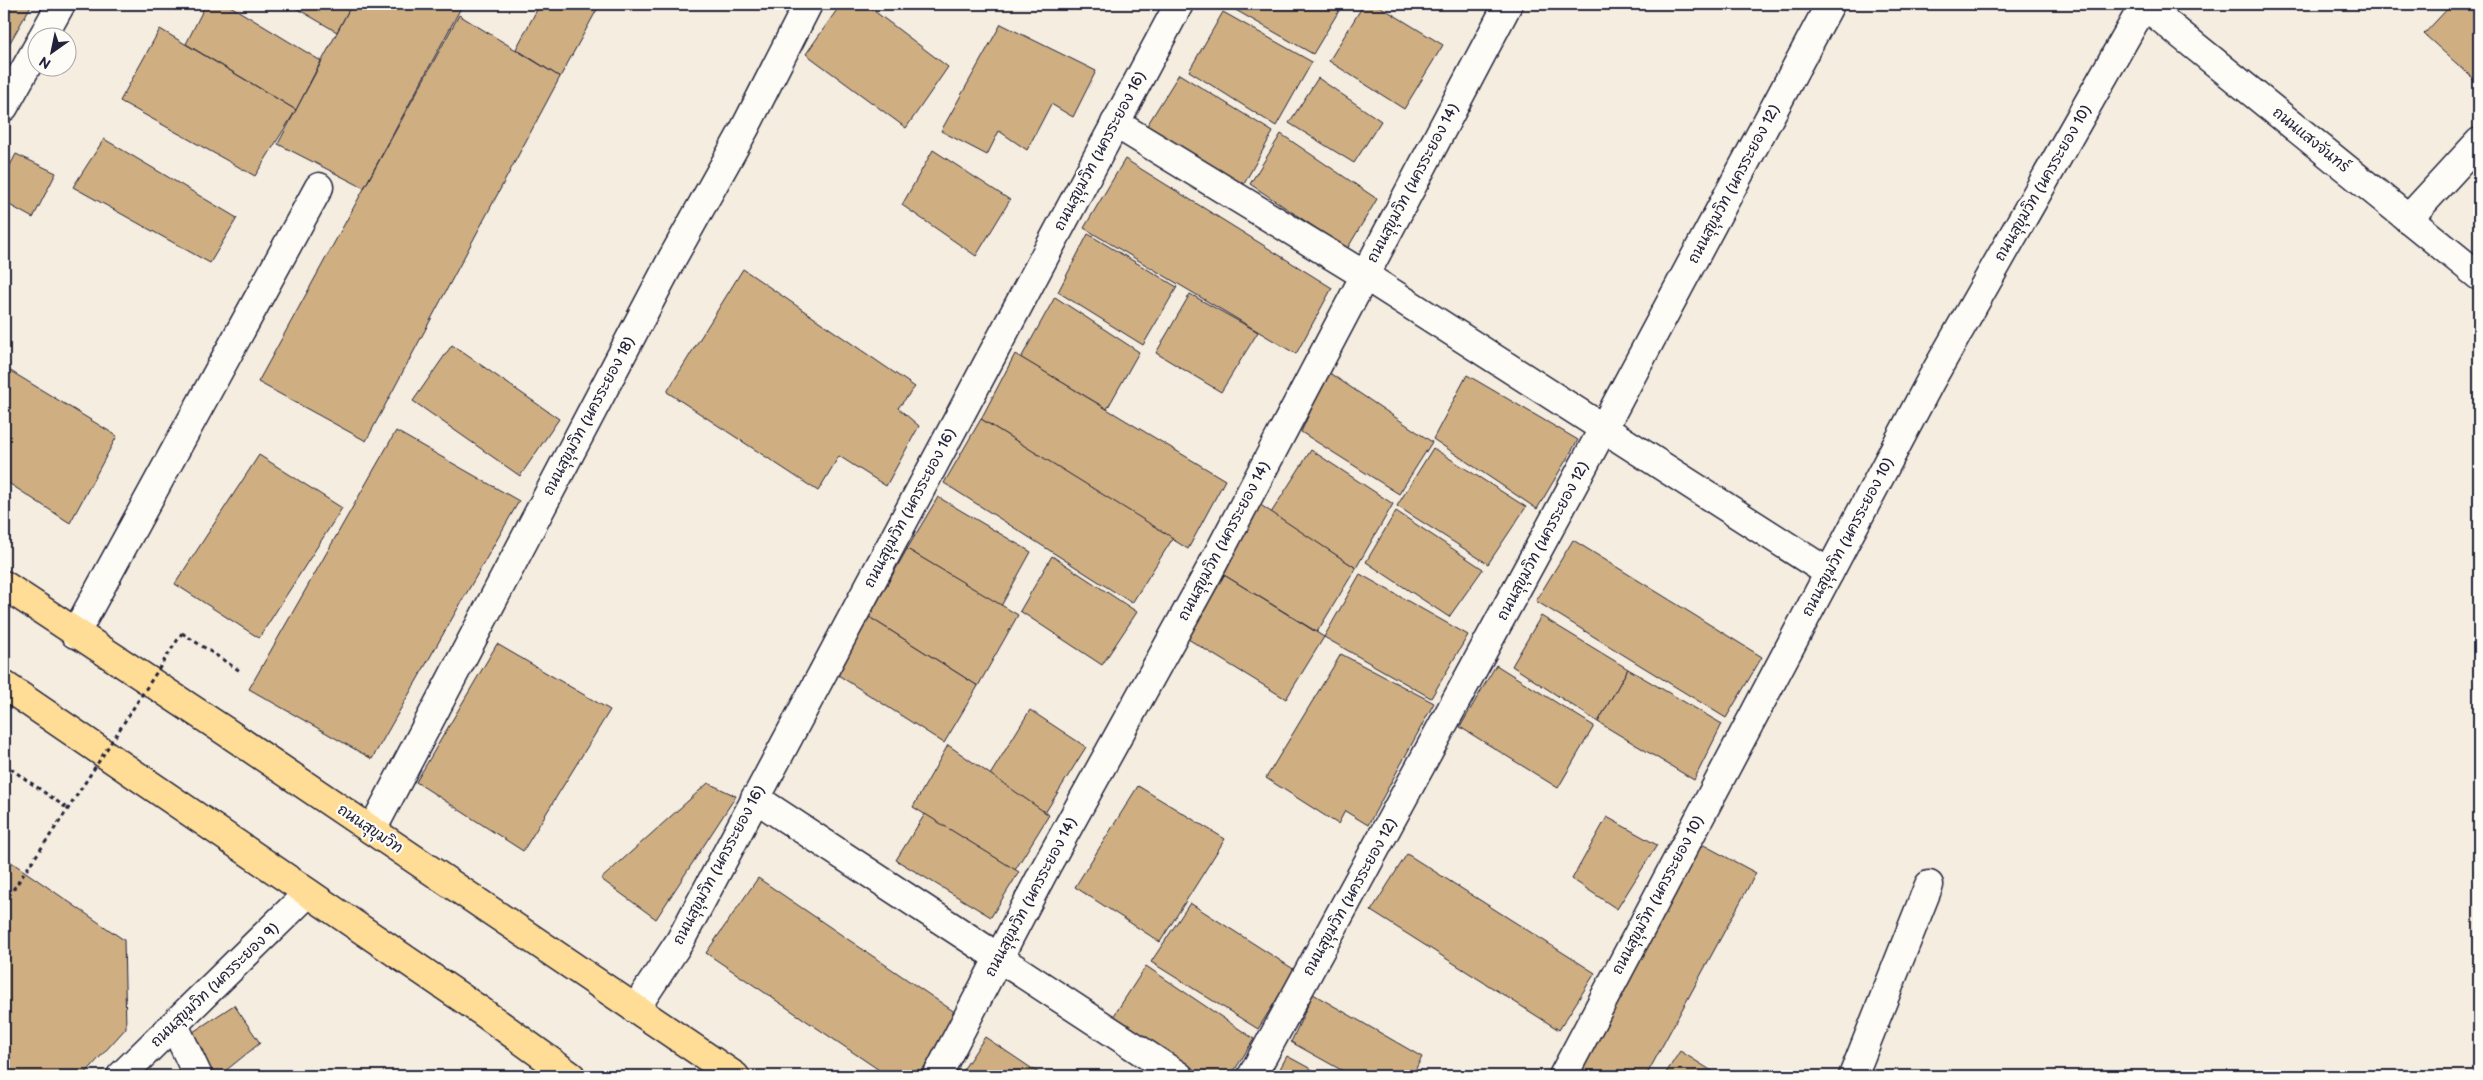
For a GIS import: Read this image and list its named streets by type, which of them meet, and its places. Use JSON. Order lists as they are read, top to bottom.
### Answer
{
  "streets": {
    "main road": ["ถนนสุขุมวิท"],
    "street": [
      "ถนนแสงจันทร์",
      "ถนนสุขุมวิท (นครระยอง 16)",
      "ถนนสุขุมวิท (นครระยอง 14)",
      "ถนนสุขุมวิท (นครระยอง 10)",
      "ถนนสุขุมวิท (นครระยอง 12)",
      "ถนนสุขุมวิท (นครระยอง 18)",
      "ถนนสุขุมวิท (นครระยอง 9)"
    ]
  },
  "crossings": [
    ["ถนนแสงจันทร์", "ถนนสุขุมวิท (นครระยอง 10)"],
    ["ถนนสุขุมวิท (นครระยอง 16)", "ถนนสุขุมวิท"],
    ["ถนนสุขุมวิท (นครระยอง 18)", "ถนนสุขุมวิท"]
  ],
  "north": "bottom left"
}
